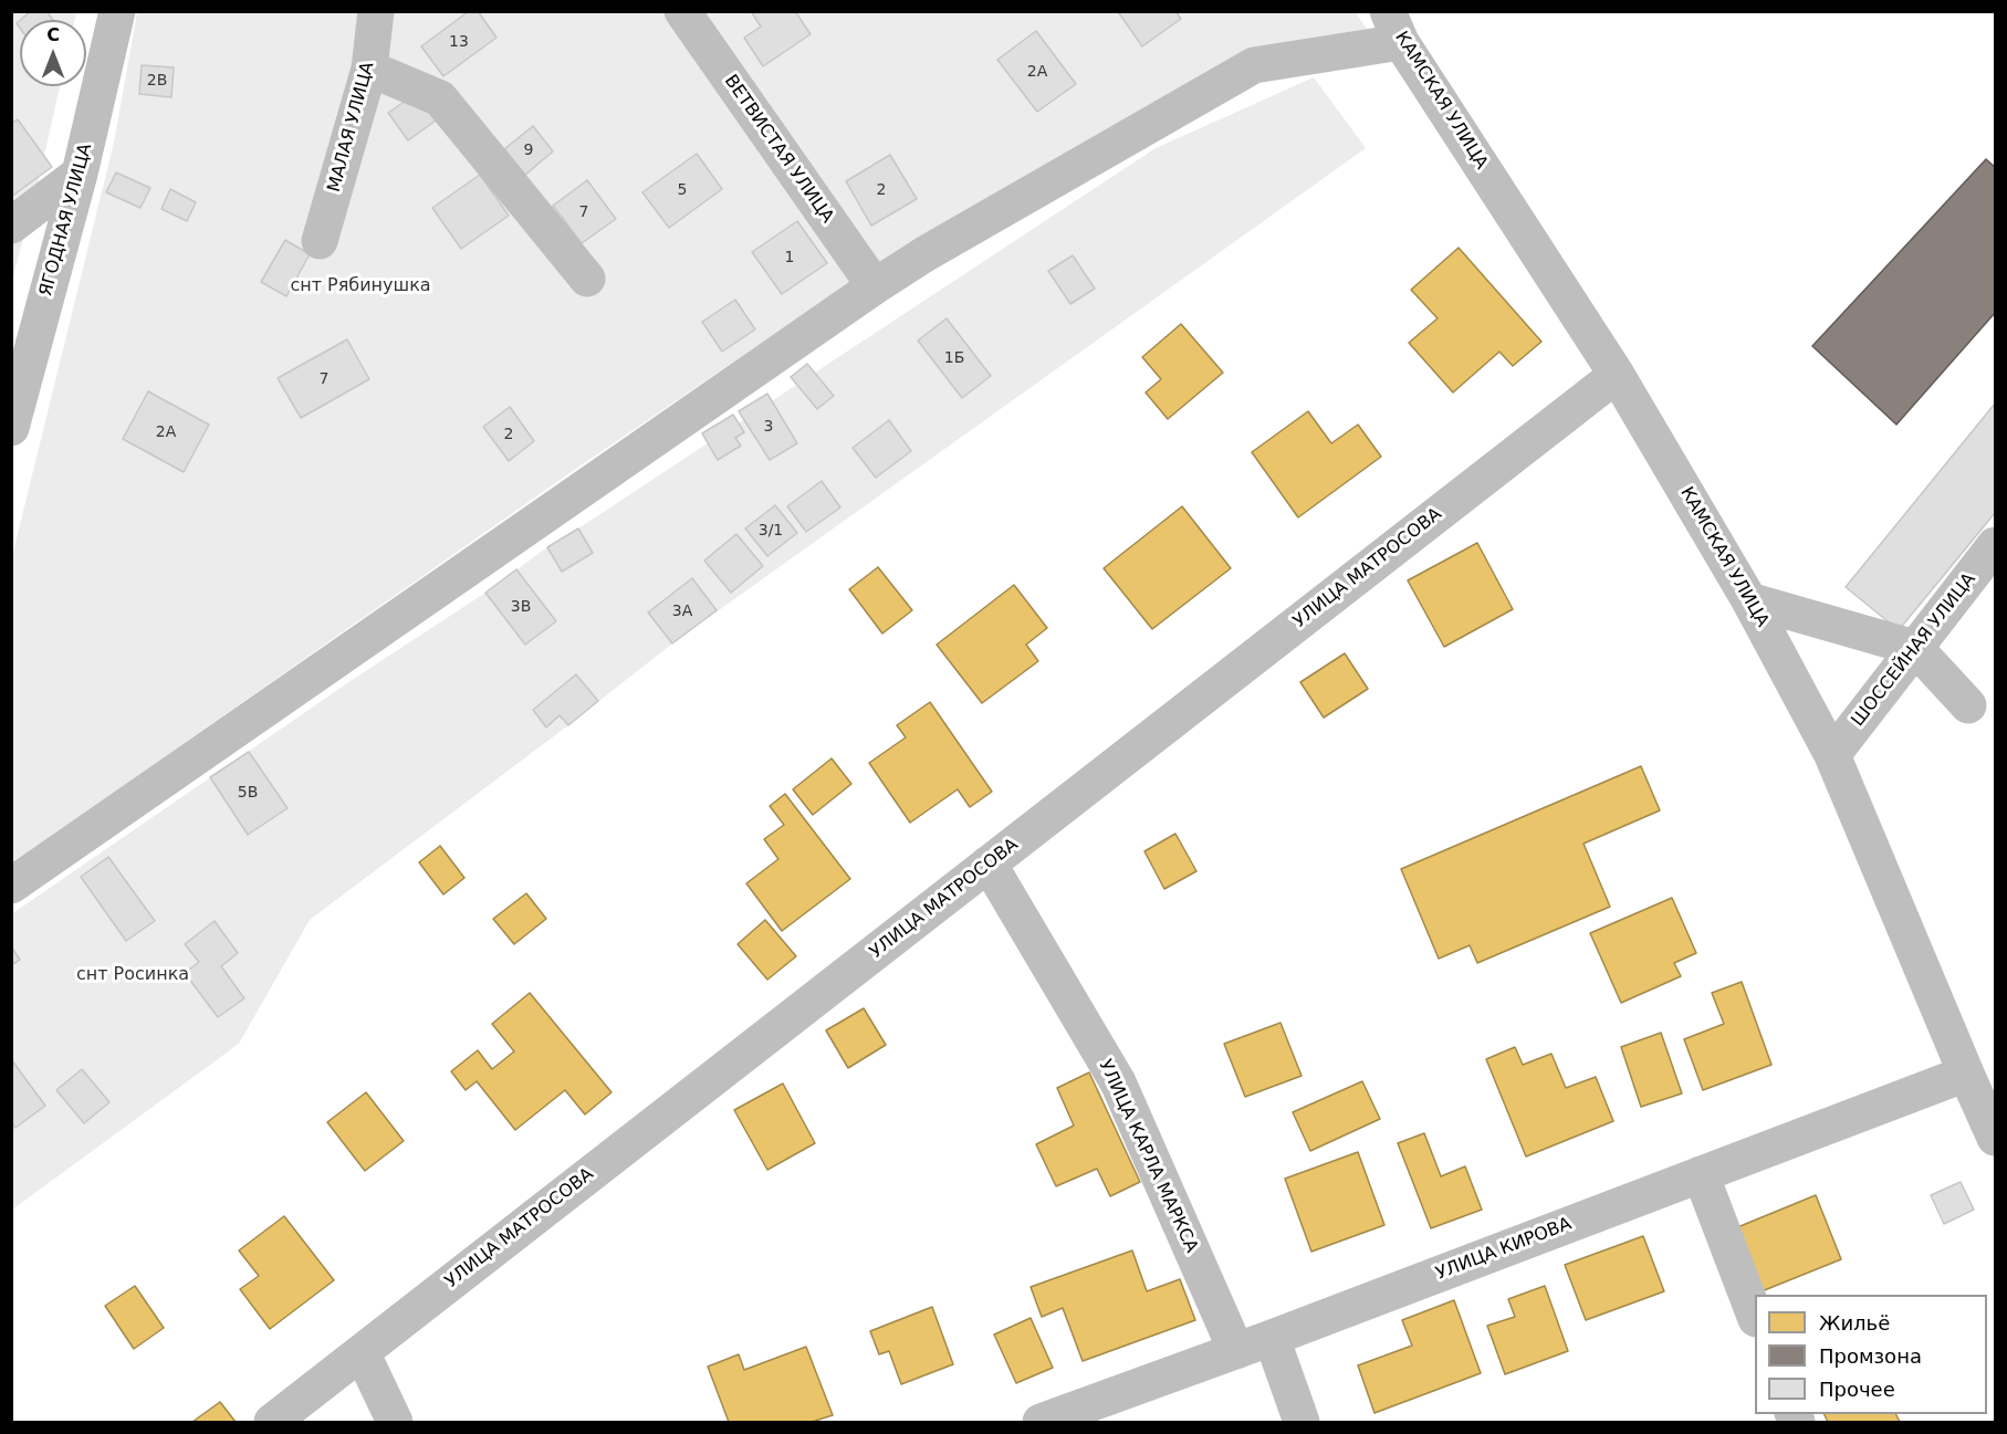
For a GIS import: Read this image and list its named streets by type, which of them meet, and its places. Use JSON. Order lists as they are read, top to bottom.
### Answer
{
  "streets": {
    "street": [
      "КАМСКАЯ УЛИЦА",
      "МАЛАЯ УЛИЦА",
      "ВЕТВИСТАЯ УЛИЦА",
      "ЯГОДНАЯ УЛИЦА",
      "УЛИЦА МАТРОСОВА",
      "ШОССЕЙНАЯ УЛИЦА",
      "УЛИЦА КАРЛА МАРКСА",
      "УЛИЦА КИРОВА"
    ]
  },
  "crossings": [
    ["КАМСКАЯ УЛИЦА", "УЛИЦА МАТРОСОВА"],
    ["КАМСКАЯ УЛИЦА", "ШОССЕЙНАЯ УЛИЦА"],
    ["КАМСКАЯ УЛИЦА", "УЛИЦА КИРОВА"],
    ["УЛИЦА МАТРОСОВА", "УЛИЦА КАРЛА МАРКСА"],
    ["УЛИЦА КАРЛА МАРКСА", "УЛИЦА КИРОВА"]
  ],
  "parks": ["снт Рябинушка", "снт Росинка"],
  "house_numbers": [
    "13",
    "2А",
    "2В",
    "9",
    "5",
    "2",
    "7",
    "1",
    "1Б",
    "7",
    "3",
    "2А",
    "2",
    "3/1",
    "3В",
    "3А",
    "5В"
  ],
  "legend": ["Жильё", "Промзона", "Прочее"],
  "north": "top"
}
